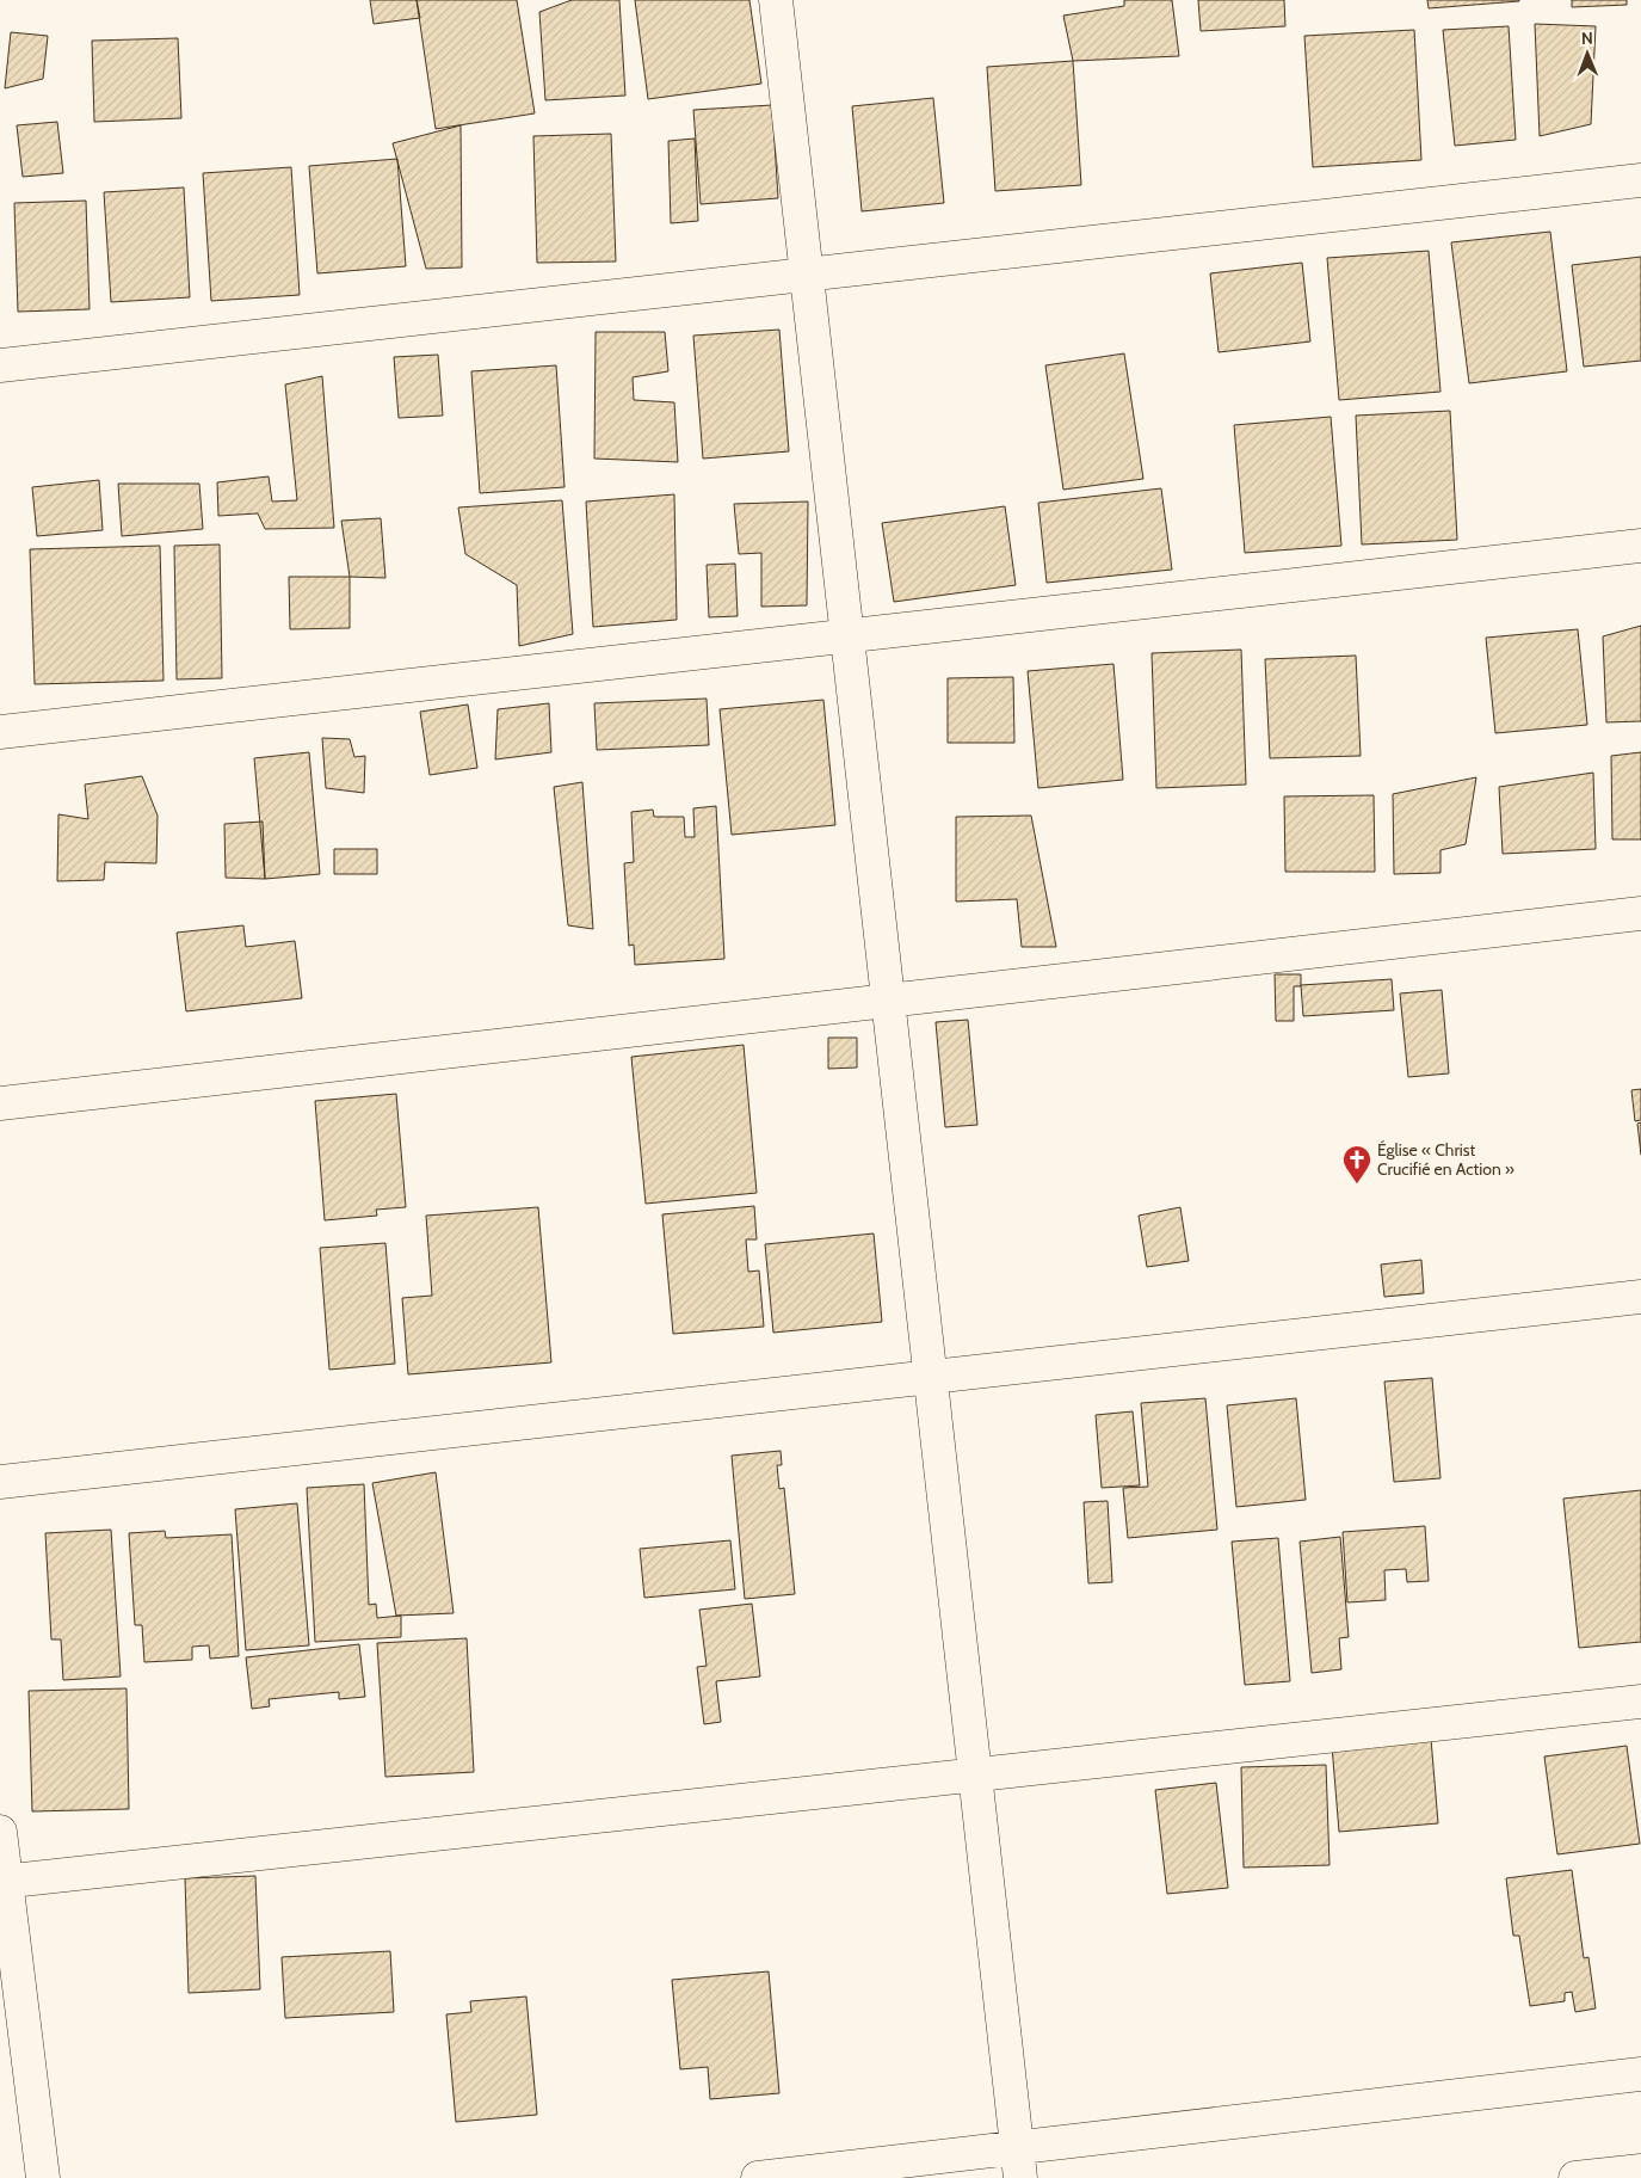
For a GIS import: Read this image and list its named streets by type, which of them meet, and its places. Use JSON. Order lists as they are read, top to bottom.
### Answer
{
  "places": {
    "church": ["Église « Christ Crucifié en Action »"]
  },
  "north": "top"
}
